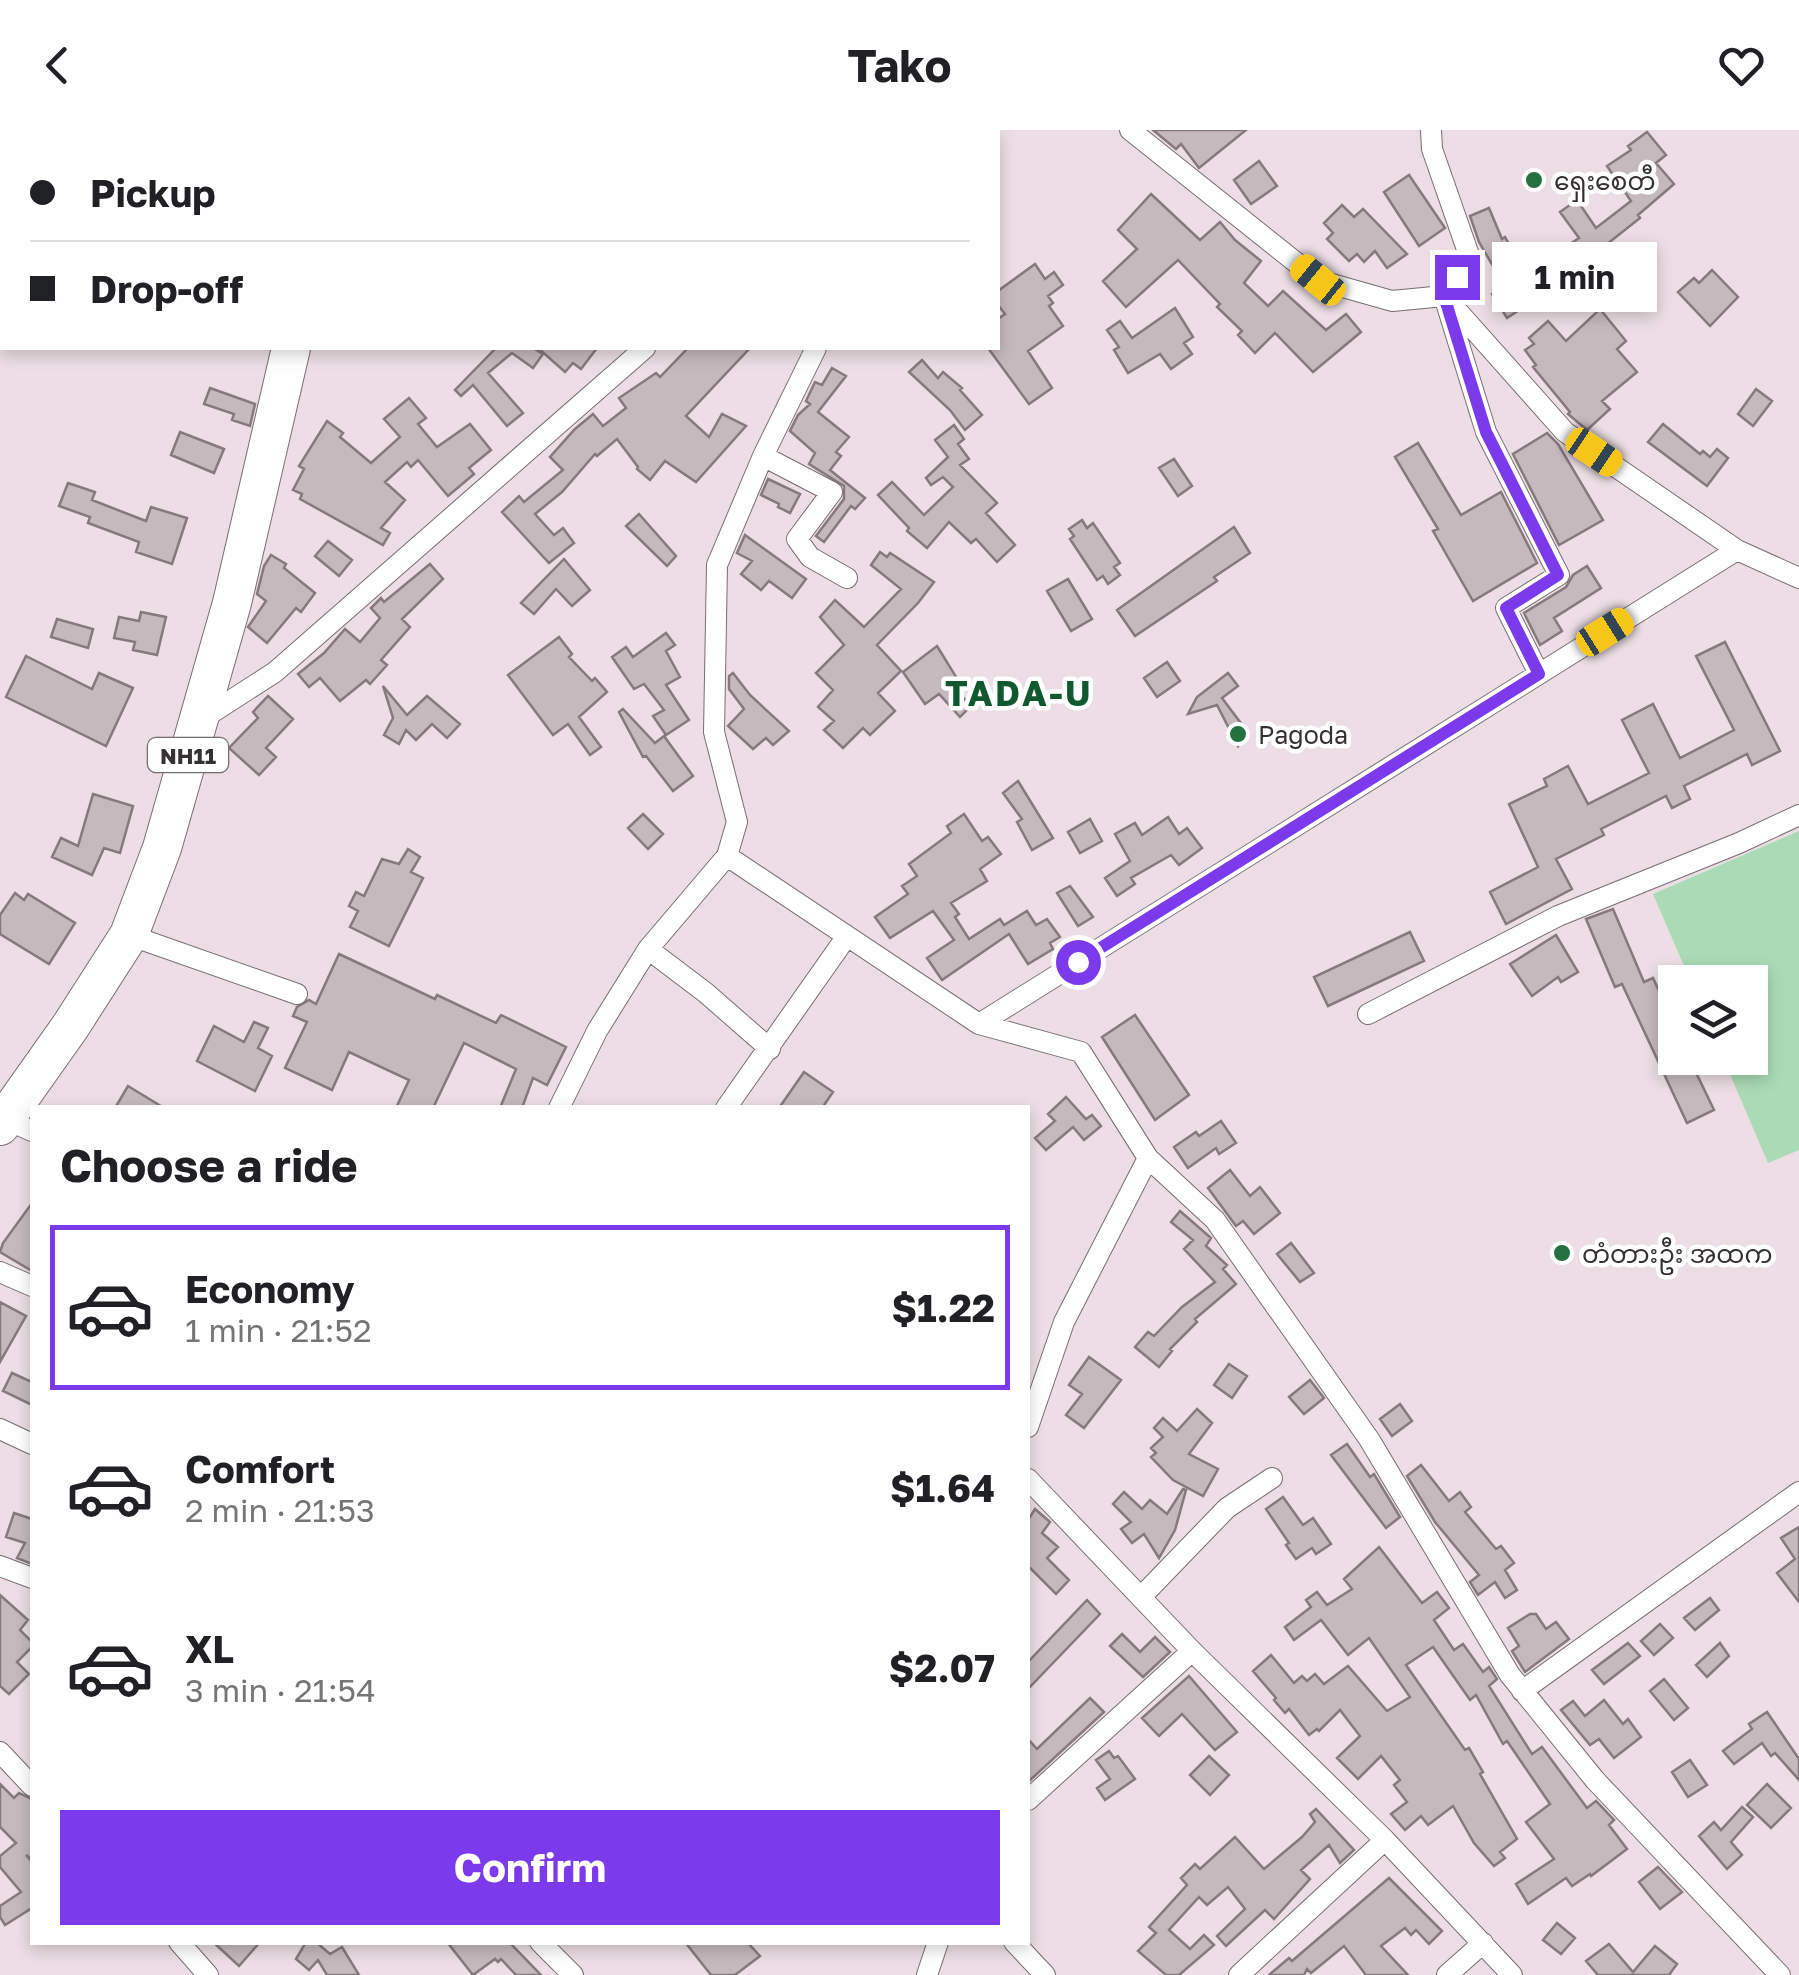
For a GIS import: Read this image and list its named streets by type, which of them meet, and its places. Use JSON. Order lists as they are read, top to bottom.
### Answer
{
  "streets": {
    "highway": ["NH11"]
  },
  "districts": ["TADA-U"],
  "places": ["ရှေးစေတီ", "Pagoda", "တံတားဦး အထက"],
  "page": {
    "header": "Tako",
    "banner": ["Pickup", "Drop-off"],
    "bubble": "1 min",
    "heading": "Choose a ride",
    "list": [
      {
        "name": "Economy",
        "note": "1 min · 21:52",
        "value": "$1.22"
      },
      {
        "name": "Comfort",
        "note": "2 min · 21:53",
        "value": "$1.64"
      },
      {
        "name": "XL",
        "note": "3 min · 21:54",
        "value": "$2.07"
      }
    ],
    "buttons": "Confirm"
  }
}
